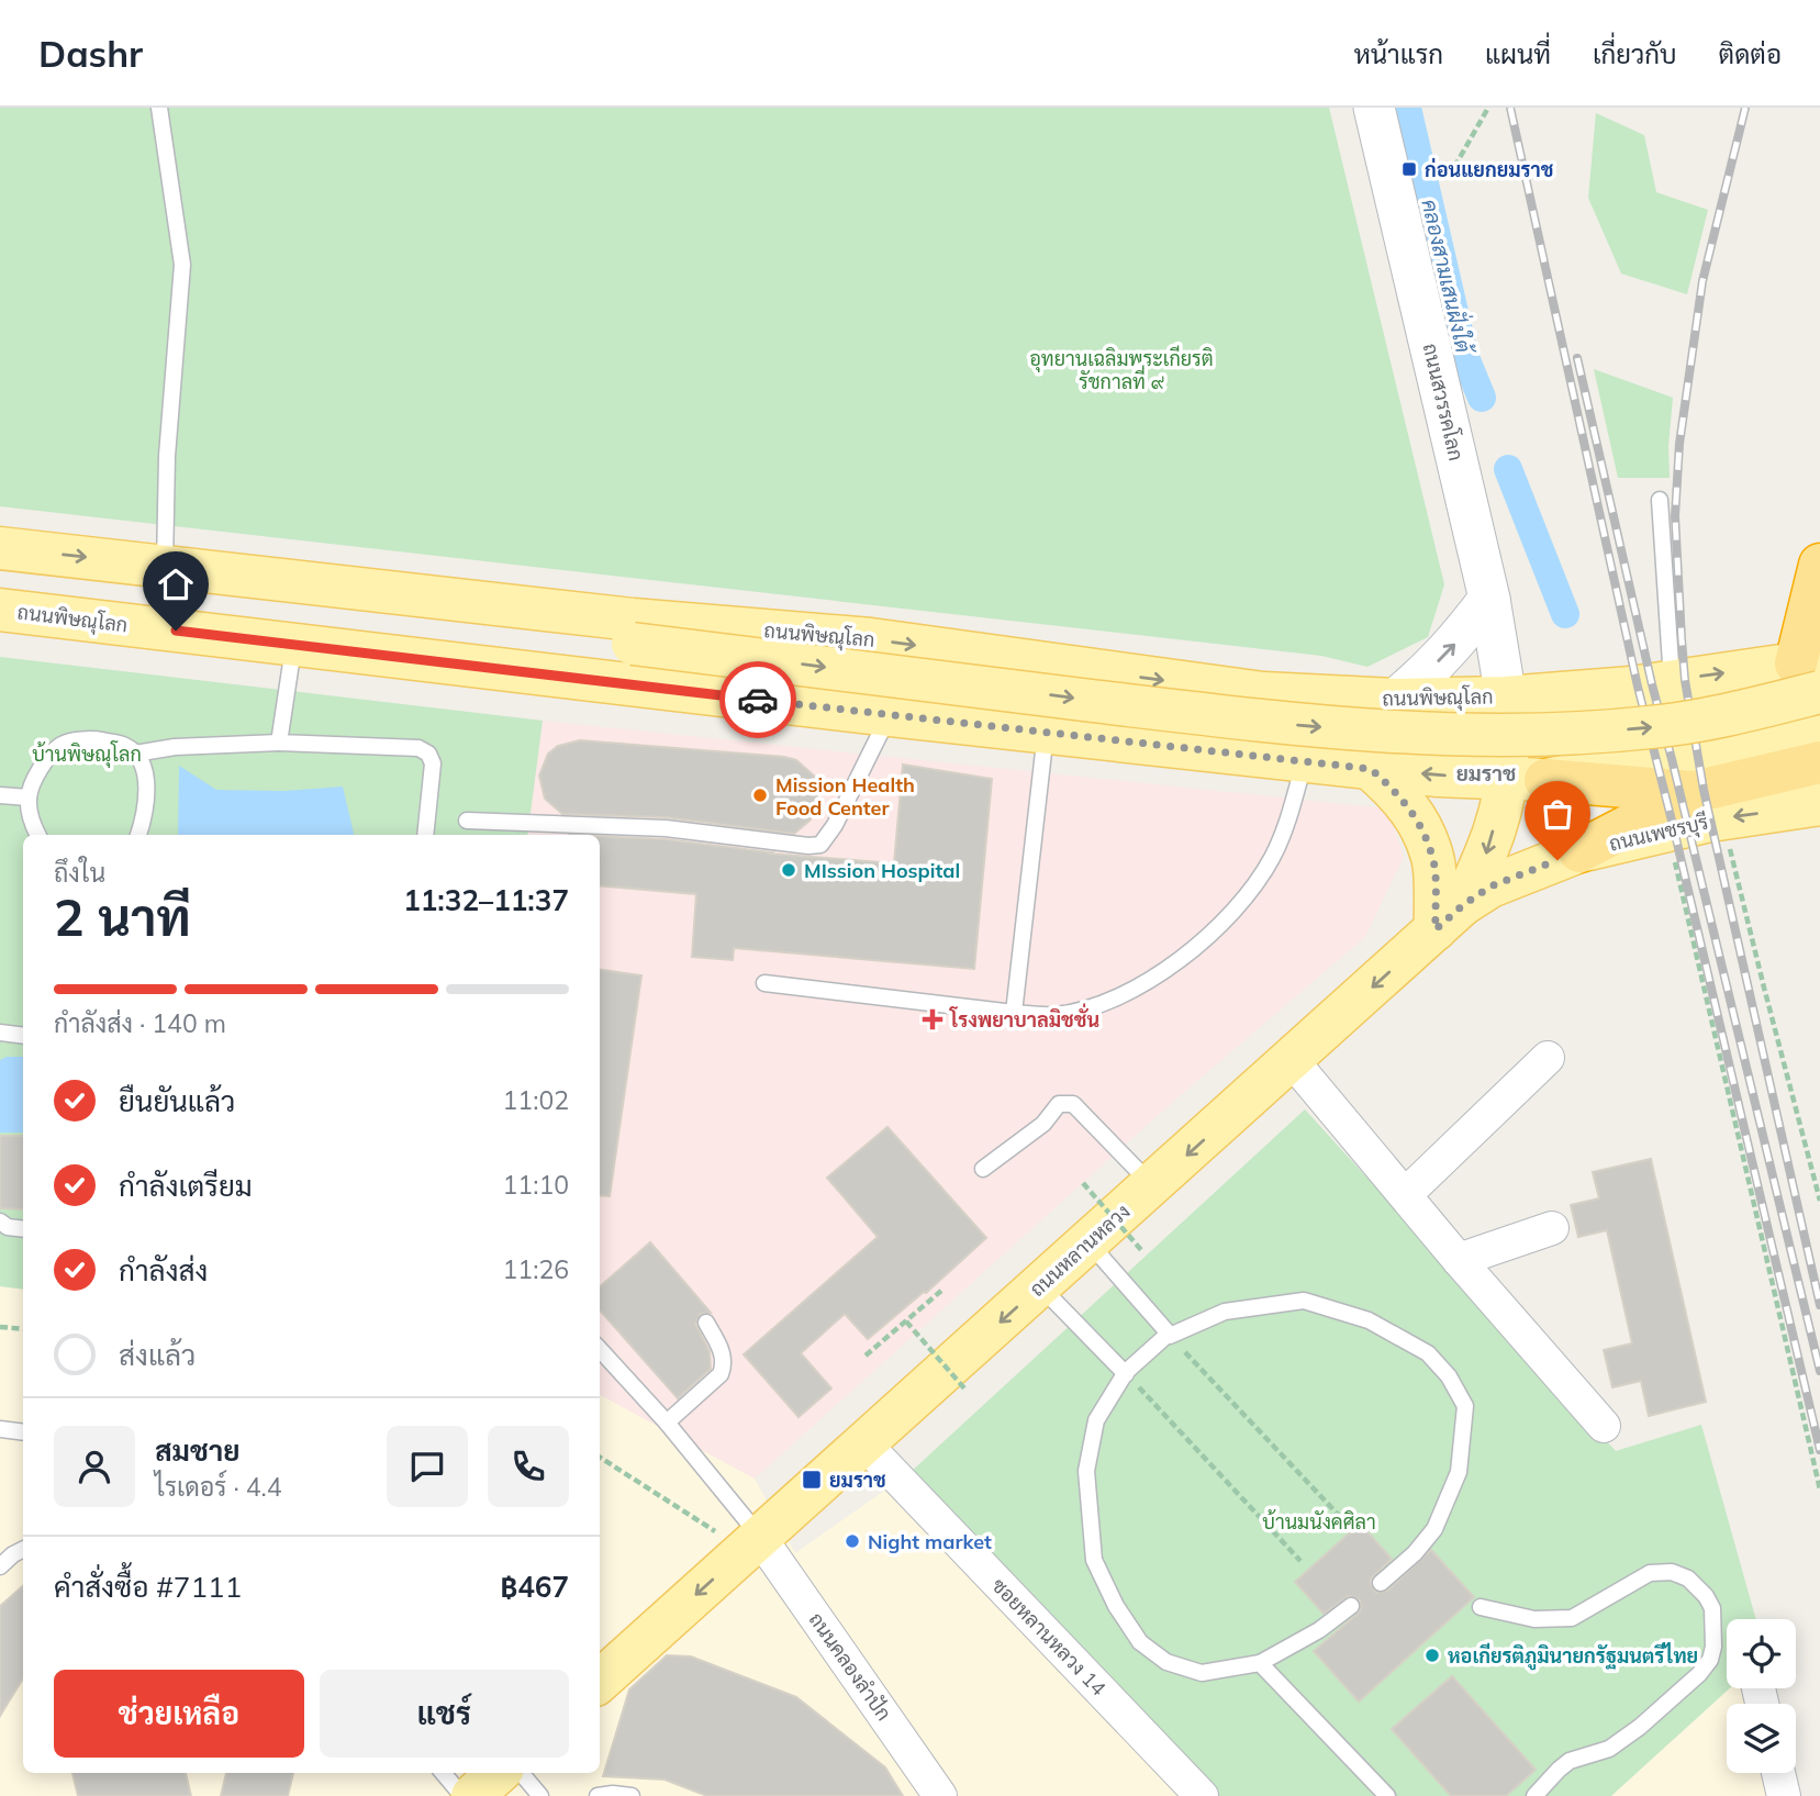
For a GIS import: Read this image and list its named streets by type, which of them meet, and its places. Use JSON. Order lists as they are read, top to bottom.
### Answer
{
  "streets": {
    "main road": ["ถนนพิษณุโลก", "ถนนเพชรบุรี", "ถนนหลานหลวง"],
    "street": ["ถนนสวรรคโลก", "ซอยหลานหลวง 14", "ถนนคลองลำปัก"]
  },
  "crossings": [
    ["ถนนสวรรคโลก", "ถนนพิษณุโลก"],
    ["ถนนสวรรคโลก", "ถนนหลานหลวง"],
    ["ถนนพิษณุโลก", "ถนนหลานหลวง"],
    ["ถนนเพชรบุรี", "ถนนหลานหลวง"],
    ["ถนนหลานหลวง", "ซอยหลานหลวง 14"],
    ["ถนนหลานหลวง", "ถนนคลองลำปัก"]
  ],
  "one_way": ["ถนนหลานหลวง"],
  "districts": ["ยมราช"],
  "water": ["คลองสามเสนฝั่งใต้"],
  "parks": ["อุทยานเฉลิมพระเกียรติ รัชกาลที่ ๙", "บ้านพิษณุโลก", "บ้านมนังคศิลา"],
  "places": {
    "transit": ["ก่อนแยกยมราช", "ยมราช"],
    "other": [
      "Mission Health Food Center",
      "MIssion Hospital",
      "Night market",
      "หอเกียรติภูมินายกรัฐมนตรีไทย"
    ],
    "health": ["โรงพยาบาลมิชชั่น"]
  },
  "page": {
    "header": "Dashr",
    "nav": [
      "หน้าแรก",
      "แผนที่",
      "เกี่ยวกับ",
      "ติดต่อ"
    ],
    "heading": ["2 นาที", "ถึงใน", "11:32–11:37"],
    "panel": [
      "สมชาย",
      "ไรเดอร์ · 4.4",
      "คำสั่งซื้อ #7111",
      "฿467"
    ],
    "bar": "กำลังส่ง · 140 m",
    "list": [
      ["ยืนยันแล้ว", "11:02"],
      ["กำลังเตรียม", "11:10"],
      ["กำลังส่ง", "11:26"],
      "ส่งแล้ว"
    ],
    "buttons": ["ช่วยเหลือ", "แชร์"]
  }
}
